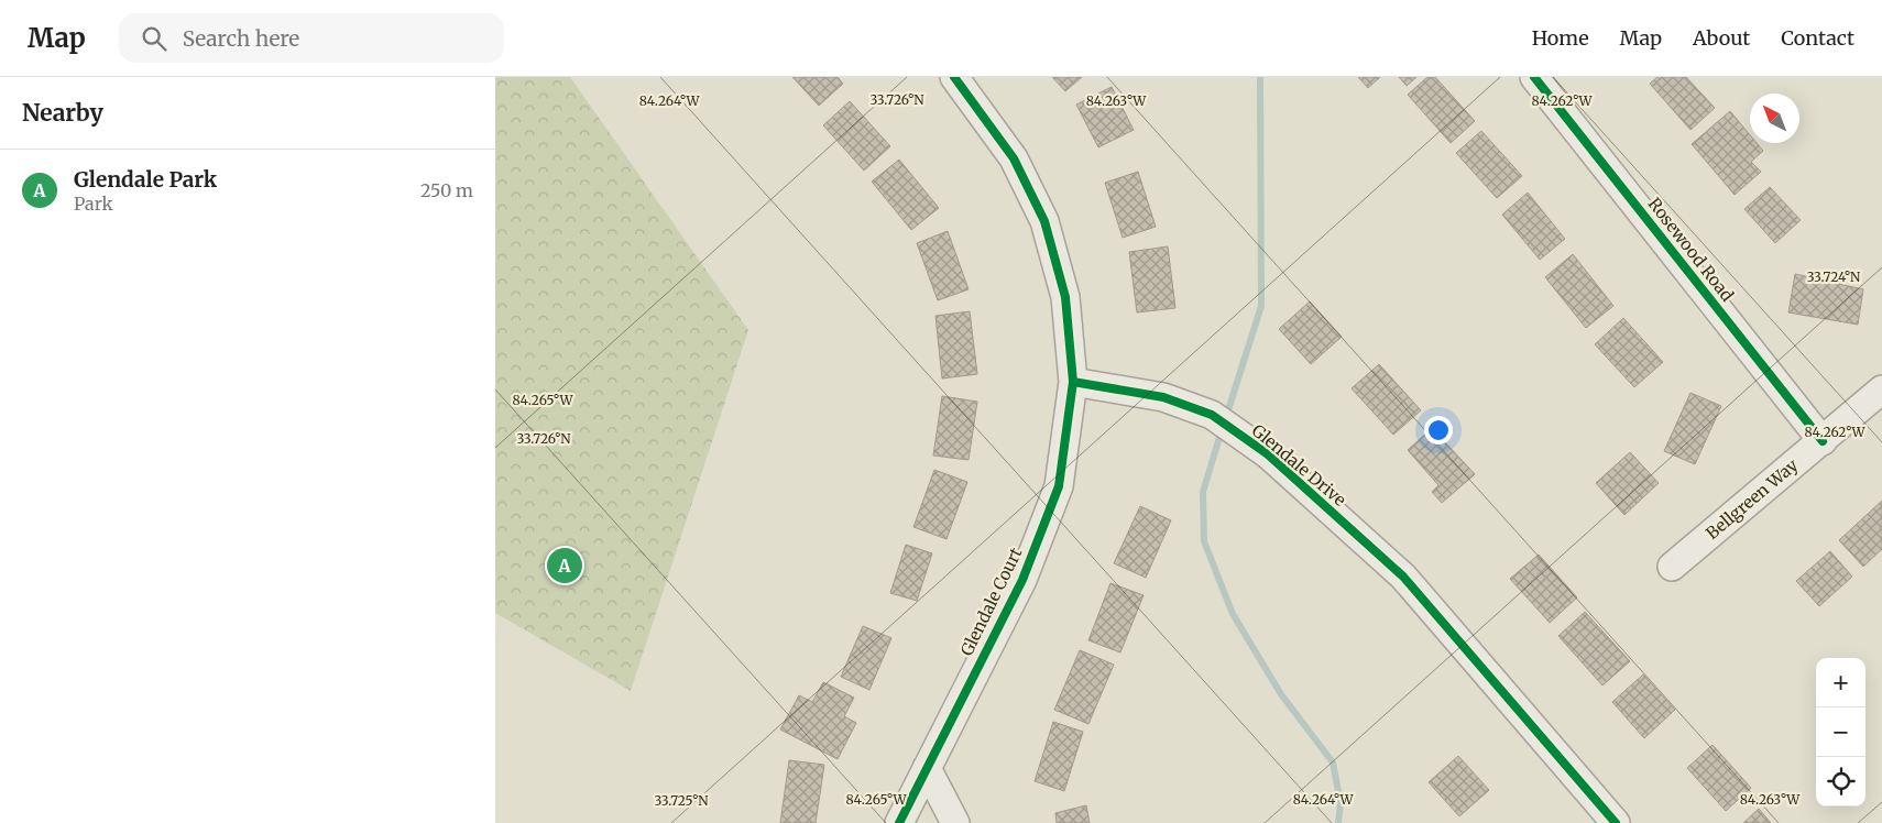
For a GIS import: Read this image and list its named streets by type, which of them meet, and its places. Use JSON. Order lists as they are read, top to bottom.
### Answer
{
  "streets": {
    "street": [
      "Rosewood Road",
      "Glendale Drive",
      "Bellgreen Way",
      "Glendale Court"
    ]
  },
  "crossings": [
    ["Rosewood Road", "Bellgreen Way"],
    ["Glendale Drive", "Glendale Court"]
  ],
  "north": "top left",
  "page": {
    "header": "Map",
    "search": "Search here",
    "nav": [
      "Home",
      "Map",
      "About",
      "Contact"
    ],
    "heading": "Nearby",
    "list": [
      {
        "mark": "A",
        "name": "Glendale Park",
        "note": "Park",
        "value": "250 m"
      }
    ],
    "pins": "A",
    "map_buttons": ["+", "−"]
  },
  "coordinates": [
    "33.726°N",
    "84.264°W",
    "84.263°W",
    "84.262°W",
    "33.724°N",
    "84.265°W",
    "33.725°N"
  ]
}
